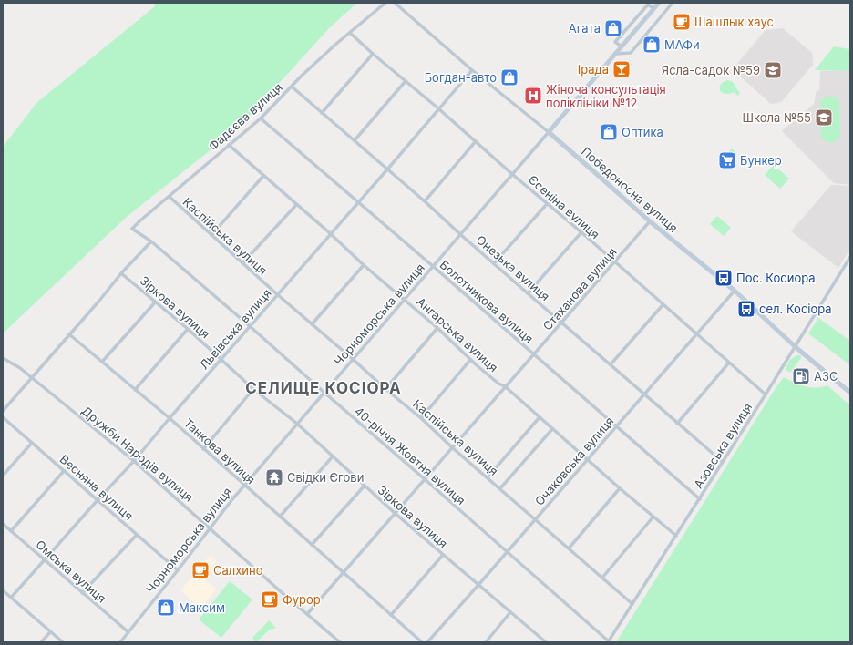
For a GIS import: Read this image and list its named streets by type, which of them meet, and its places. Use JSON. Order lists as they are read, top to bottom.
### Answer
{
  "streets": {
    "street": [
      "Фадєєва вулиця",
      "Победоносна вулиця",
      "Єсеніна вулиця",
      "Каспійська вулиця",
      "Онезька вулиця",
      "Стаханова вулиця",
      "Болотникова вулиця",
      "Зіркова вулиця",
      "Чорноморська вулиця",
      "Львівська вулиця",
      "Ангарська вулиця",
      "Азовська вулиця",
      "Танкова вулиця",
      "Дружби Народів вулиця",
      "40-річчя Жовтня вулиця",
      "Очаковська вулиця",
      "Весняна вулиця",
      "Омська вулиця"
    ]
  },
  "crossings": [
    ["Фадєєва вулиця", "Єсеніна вулиця"],
    ["Фадєєва вулиця", "Каспійська вулиця"],
    ["Фадєєва вулиця", "Онезька вулиця"],
    ["Фадєєва вулиця", "Болотникова вулиця"],
    ["Фадєєва вулиця", "Ангарська вулиця"],
    ["Фадєєва вулиця", "40-річчя Жовтня вулиця"],
    ["Победоносна вулиця", "Стаханова вулиця"],
    ["Победоносна вулиця", "Чорноморська вулиця"],
    ["Победоносна вулиця", "Львівська вулиця"],
    ["Победоносна вулиця", "Азовська вулиця"],
    ["Победоносна вулиця", "Очаковська вулиця"],
    ["Єсеніна вулиця", "Стаханова вулиця"],
    ["Єсеніна вулиця", "Чорноморська вулиця"],
    ["Єсеніна вулиця", "Львівська вулиця"],
    ["Єсеніна вулиця", "Азовська вулиця"],
    ["Єсеніна вулиця", "Очаковська вулиця"],
    ["Каспійська вулиця", "Стаханова вулиця"],
    ["Каспійська вулиця", "Чорноморська вулиця"],
    ["Каспійська вулиця", "Львівська вулиця"],
    ["Каспійська вулиця", "Азовська вулиця"],
    ["Каспійська вулиця", "Очаковська вулиця"],
    ["Онезька вулиця", "Стаханова вулиця"],
    ["Онезька вулиця", "Чорноморська вулиця"],
    ["Онезька вулиця", "Львівська вулиця"],
    ["Онезька вулиця", "Азовська вулиця"],
    ["Онезька вулиця", "Очаковська вулиця"],
    ["Стаханова вулиця", "Болотникова вулиця"],
    ["Стаханова вулиця", "Зіркова вулиця"],
    ["Стаханова вулиця", "Ангарська вулиця"],
    ["Стаханова вулиця", "Танкова вулиця"],
    ["Стаханова вулиця", "Дружби Народів вулиця"],
    ["Стаханова вулиця", "40-річчя Жовтня вулиця"],
    ["Болотникова вулиця", "Чорноморська вулиця"],
    ["Болотникова вулиця", "Львівська вулиця"],
    ["Болотникова вулиця", "Азовська вулиця"],
    ["Болотникова вулиця", "Очаковська вулиця"],
    ["Зіркова вулиця", "Чорноморська вулиця"],
    ["Зіркова вулиця", "Львівська вулиця"],
    ["Зіркова вулиця", "Очаковська вулиця"],
    ["Чорноморська вулиця", "Ангарська вулиця"],
    ["Чорноморська вулиця", "Танкова вулиця"],
    ["Чорноморська вулиця", "Дружби Народів вулиця"],
    ["Чорноморська вулиця", "40-річчя Жовтня вулиця"],
    ["Чорноморська вулиця", "Весняна вулиця"],
    ["Чорноморська вулиця", "Омська вулиця"],
    ["Львівська вулиця", "Ангарська вулиця"],
    ["Львівська вулиця", "Танкова вулиця"],
    ["Львівська вулиця", "Дружби Народів вулиця"],
    ["Львівська вулиця", "40-річчя Жовтня вулиця"],
    ["Львівська вулиця", "Весняна вулиця"],
    ["Львівська вулиця", "Омська вулиця"],
    ["Ангарська вулиця", "Азовська вулиця"],
    ["Ангарська вулиця", "Очаковська вулиця"],
    ["Азовська вулиця", "40-річчя Жовтня вулиця"],
    ["40-річчя Жовтня вулиця", "Очаковська вулиця"]
  ],
  "districts": ["СЕЛИЩЕ КОСІОРА"],
  "places": {
    "cafe": ["Шашлык хаус", "Салхино", "Фурор"],
    "shop": [
      "Агата",
      "МАФи",
      "Богдан-авто",
      "Оптика",
      "Максим"
    ],
    "bar": ["Ірада"],
    "school or university": ["Ясла-садок №59", "Школа №55"],
    "hospital": ["Жіноча консультація поліклініки №12"],
    "supermarket": ["Бункер"],
    "bus stop": ["Пос. Косиора", "сел. Косіора"],
    "fuel station": ["АЗС"],
    "temple": ["Свідки Єгови"]
  }
}
